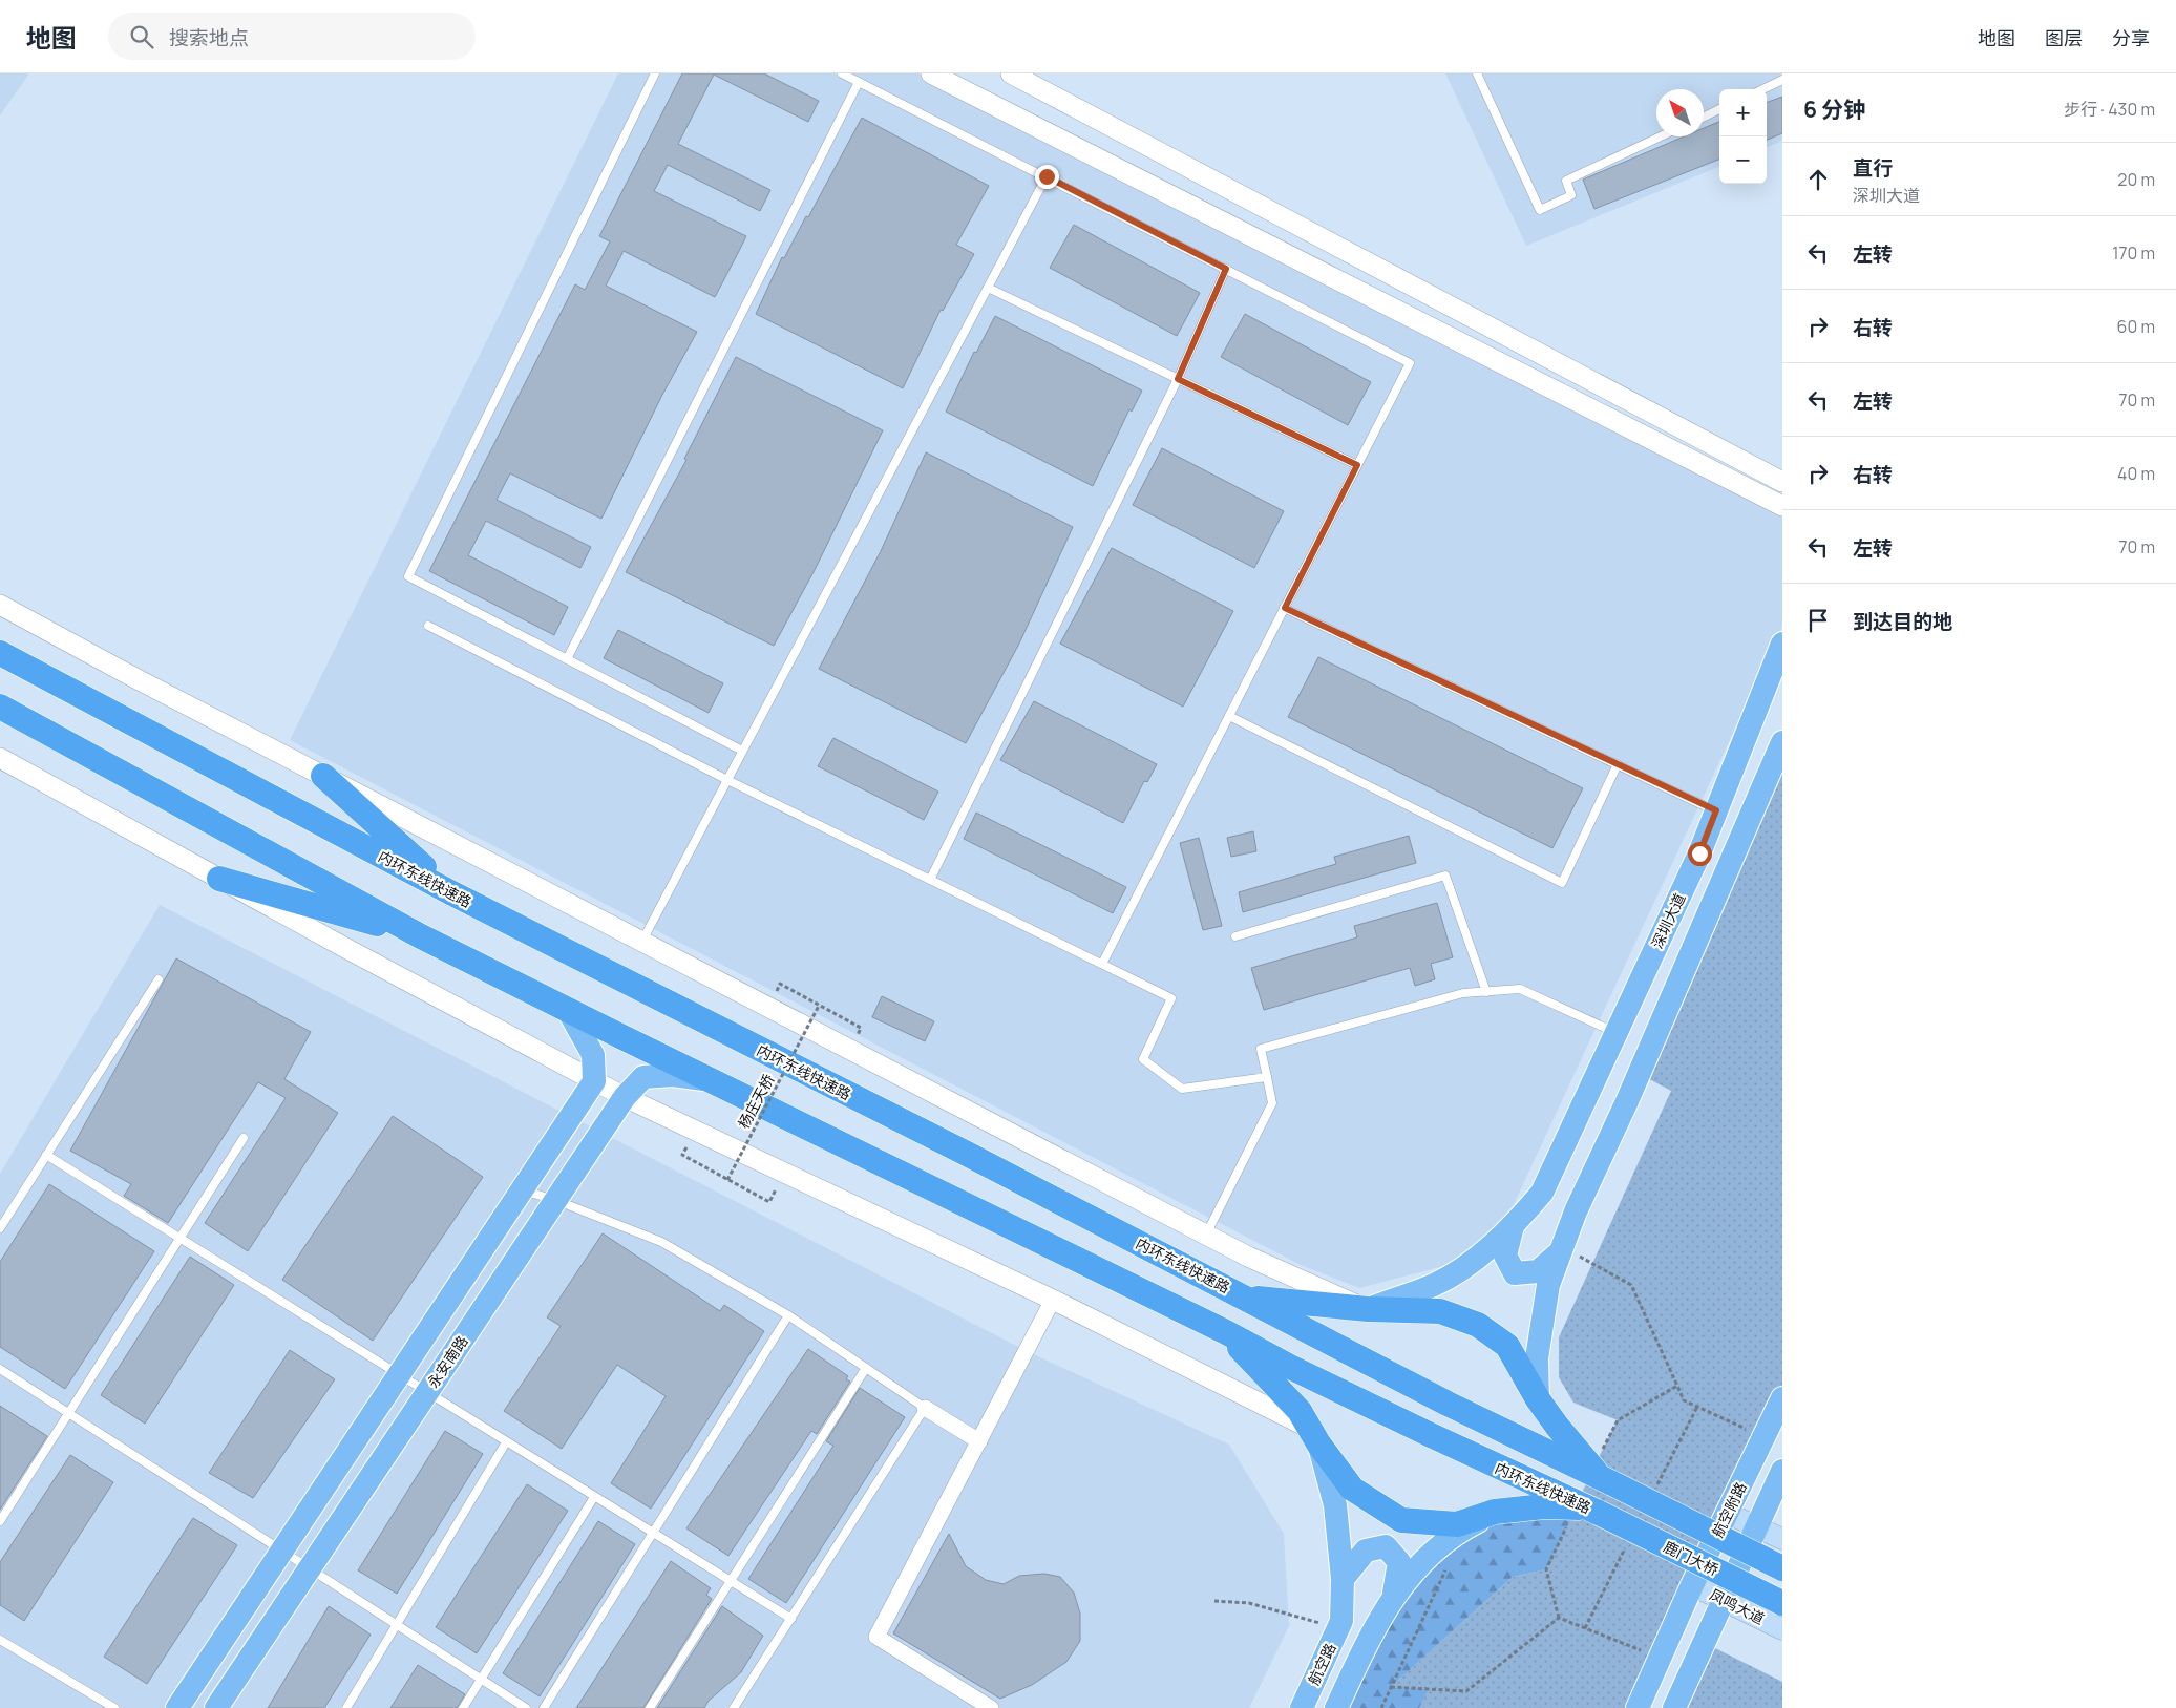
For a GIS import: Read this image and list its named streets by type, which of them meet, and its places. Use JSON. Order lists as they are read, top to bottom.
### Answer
{
  "streets": {
    "highway": ["内环东线快速路", "鹿门大桥"],
    "main road": [
      "深圳大道",
      "永安南路",
      "航空附路",
      "凤鸣大道",
      "航空路"
    ],
    "path": ["杨庄天桥"]
  },
  "crossings": [
    ["内环东线快速路", "永安南路"],
    ["内环东线快速路", "鹿门大桥"],
    ["航空附路", "凤鸣大道"]
  ],
  "north": "top left",
  "page": {
    "header": "地图",
    "search": "搜索地点",
    "nav": ["地图", "图层", "分享"],
    "heading": ["6 分钟", "步行 · 430 m"],
    "map_buttons": ["+", "−"],
    "list": [
      ["直行", "深圳大道", "20 m"],
      ["左转", "170 m"],
      ["右转", "60 m"],
      ["左转", "70 m"],
      ["右转", "40 m"],
      ["左转", "70 m"],
      "到达目的地"
    ]
  }
}
